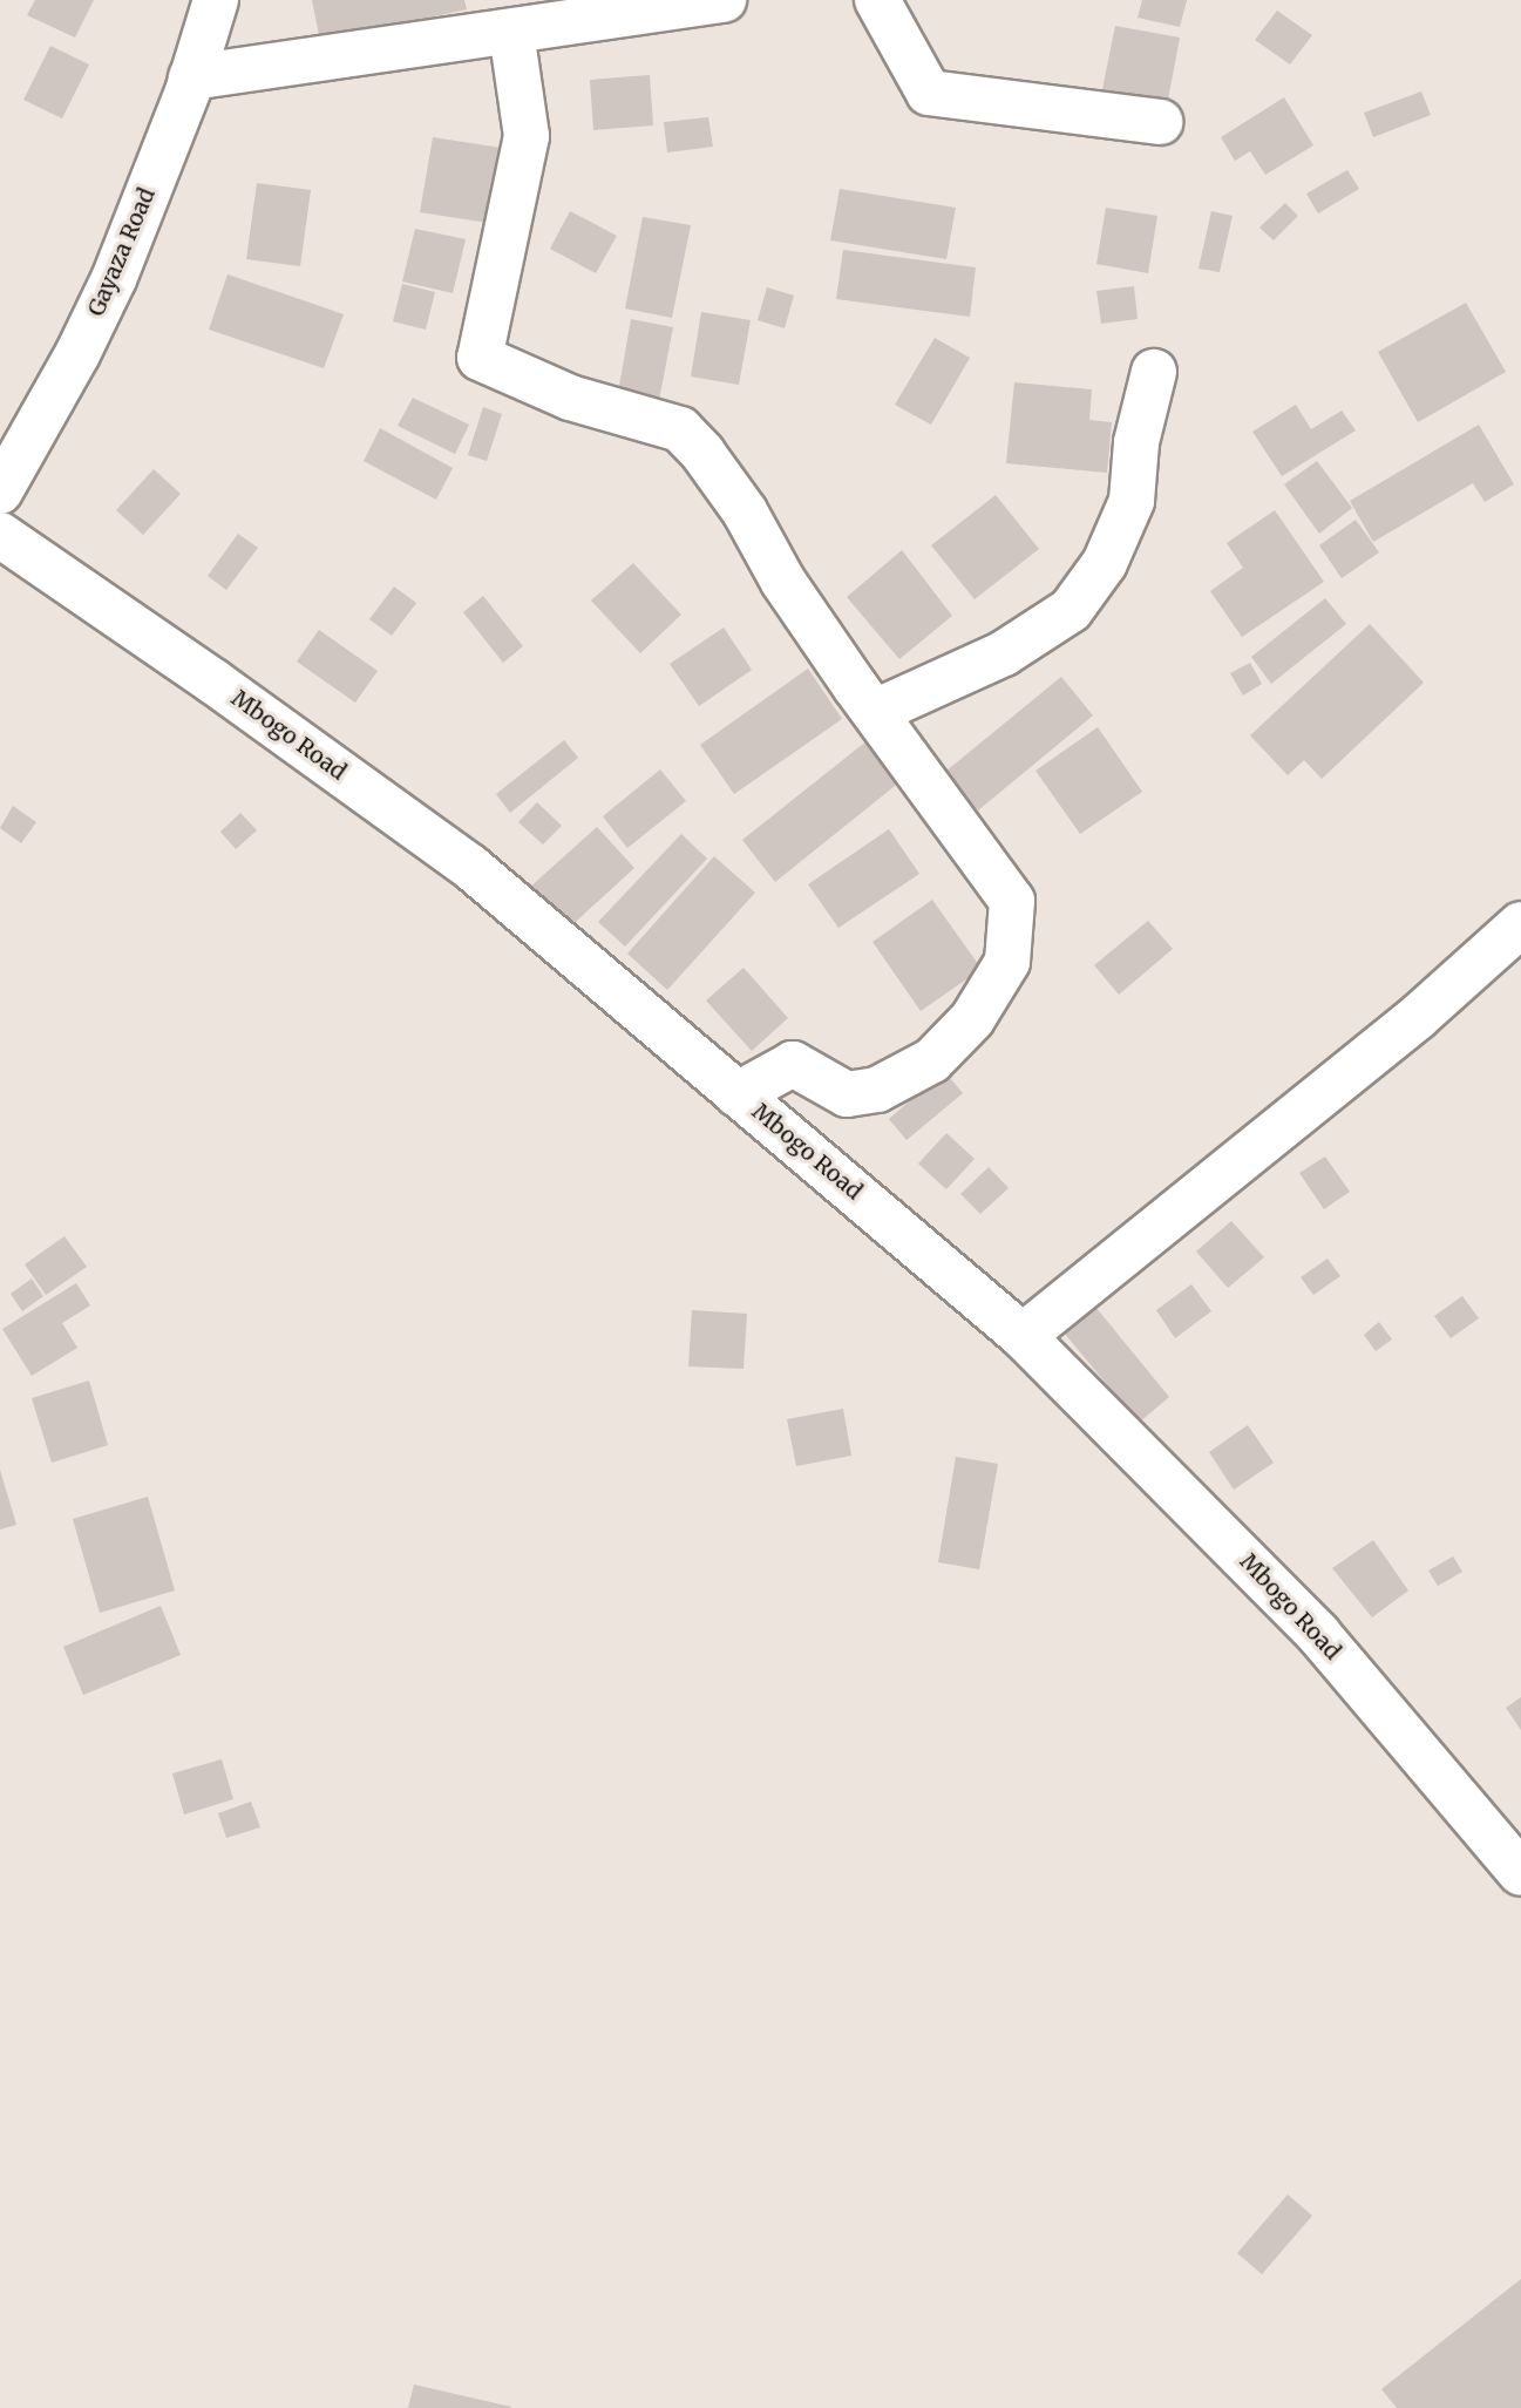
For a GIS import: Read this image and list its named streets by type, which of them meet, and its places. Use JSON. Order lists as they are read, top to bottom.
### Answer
{
  "streets": {
    "street": ["Gayaza Road", "Mbogo Road"]
  }
}
